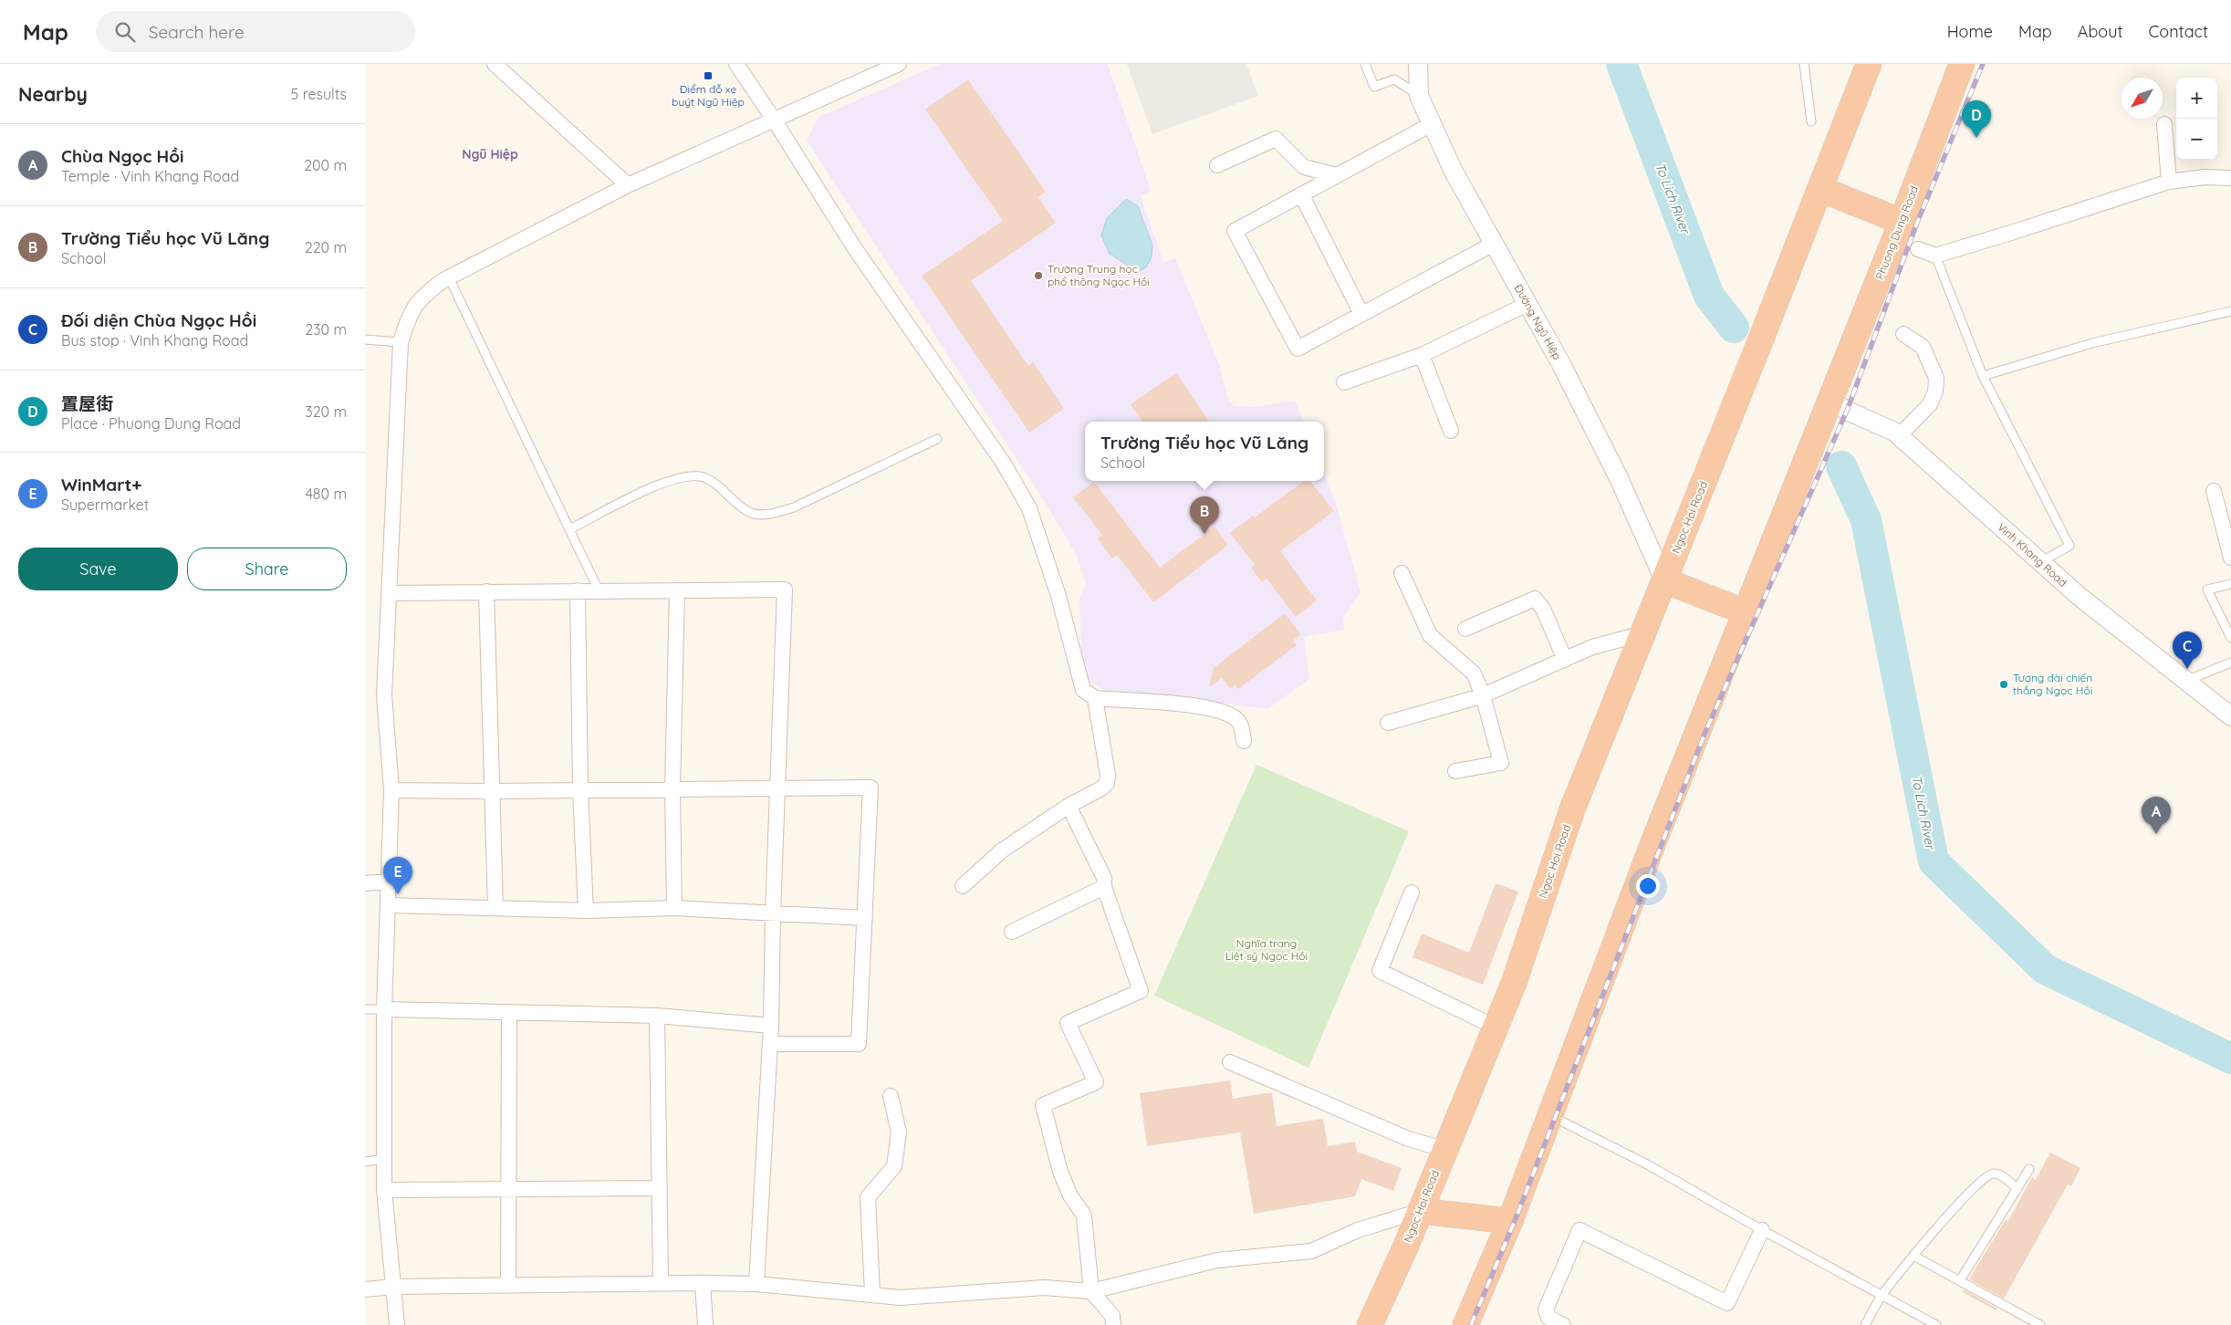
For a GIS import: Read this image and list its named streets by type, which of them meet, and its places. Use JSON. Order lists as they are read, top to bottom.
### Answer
{
  "streets": {
    "highway": ["Phuong Dung Road", "Ngoc Hoi Road"],
    "street": ["Đường Ngũ Hiệp", "Vinh Khang Road"]
  },
  "crossings": [
    ["Phuong Dung Road", "Vinh Khang Road"],
    ["Đường Ngũ Hiệp", "Ngoc Hoi Road"]
  ],
  "districts": ["Ngũ Hiệp"],
  "water": ["To Lich River"],
  "parks": ["Nghĩa trang Liệt sỹ Ngọc Hồi"],
  "places": {
    "transit": ["Điểm đỗ xe buýt Ngũ Hiệp"],
    "other": ["Trường Trung học phổ thông Ngọc Hồi", "Tượng đài chiến thắng Ngọc Hồi"]
  },
  "north": "bottom left",
  "page": {
    "header": "Map",
    "search": "Search here",
    "nav": [
      "Home",
      "Map",
      "About",
      "Contact"
    ],
    "heading": ["Nearby", "5 results"],
    "map_buttons": ["+", "−"],
    "pins": [
      "D",
      "B",
      "C",
      "A",
      "E"
    ],
    "list": [
      {
        "mark": "A",
        "name": "Chùa Ngọc Hồi",
        "note": "Temple · Vinh Khang Road",
        "value": "200 m"
      },
      {
        "mark": "B",
        "name": "Trường Tiểu học Vũ Lăng",
        "note": "School",
        "value": "220 m"
      },
      {
        "mark": "C",
        "name": "Đối diện Chùa Ngọc Hồi",
        "note": "Bus stop · Vinh Khang Road",
        "value": "230 m"
      },
      {
        "mark": "D",
        "name": "置屋街",
        "note": "Place · Phuong Dung Road",
        "value": "320 m"
      },
      {
        "mark": "E",
        "name": "WinMart+",
        "note": "Supermarket",
        "value": "480 m"
      }
    ],
    "popup": ["Trường Tiểu học Vũ Lăng", "School"],
    "buttons": ["Save", "Share"]
  }
}
